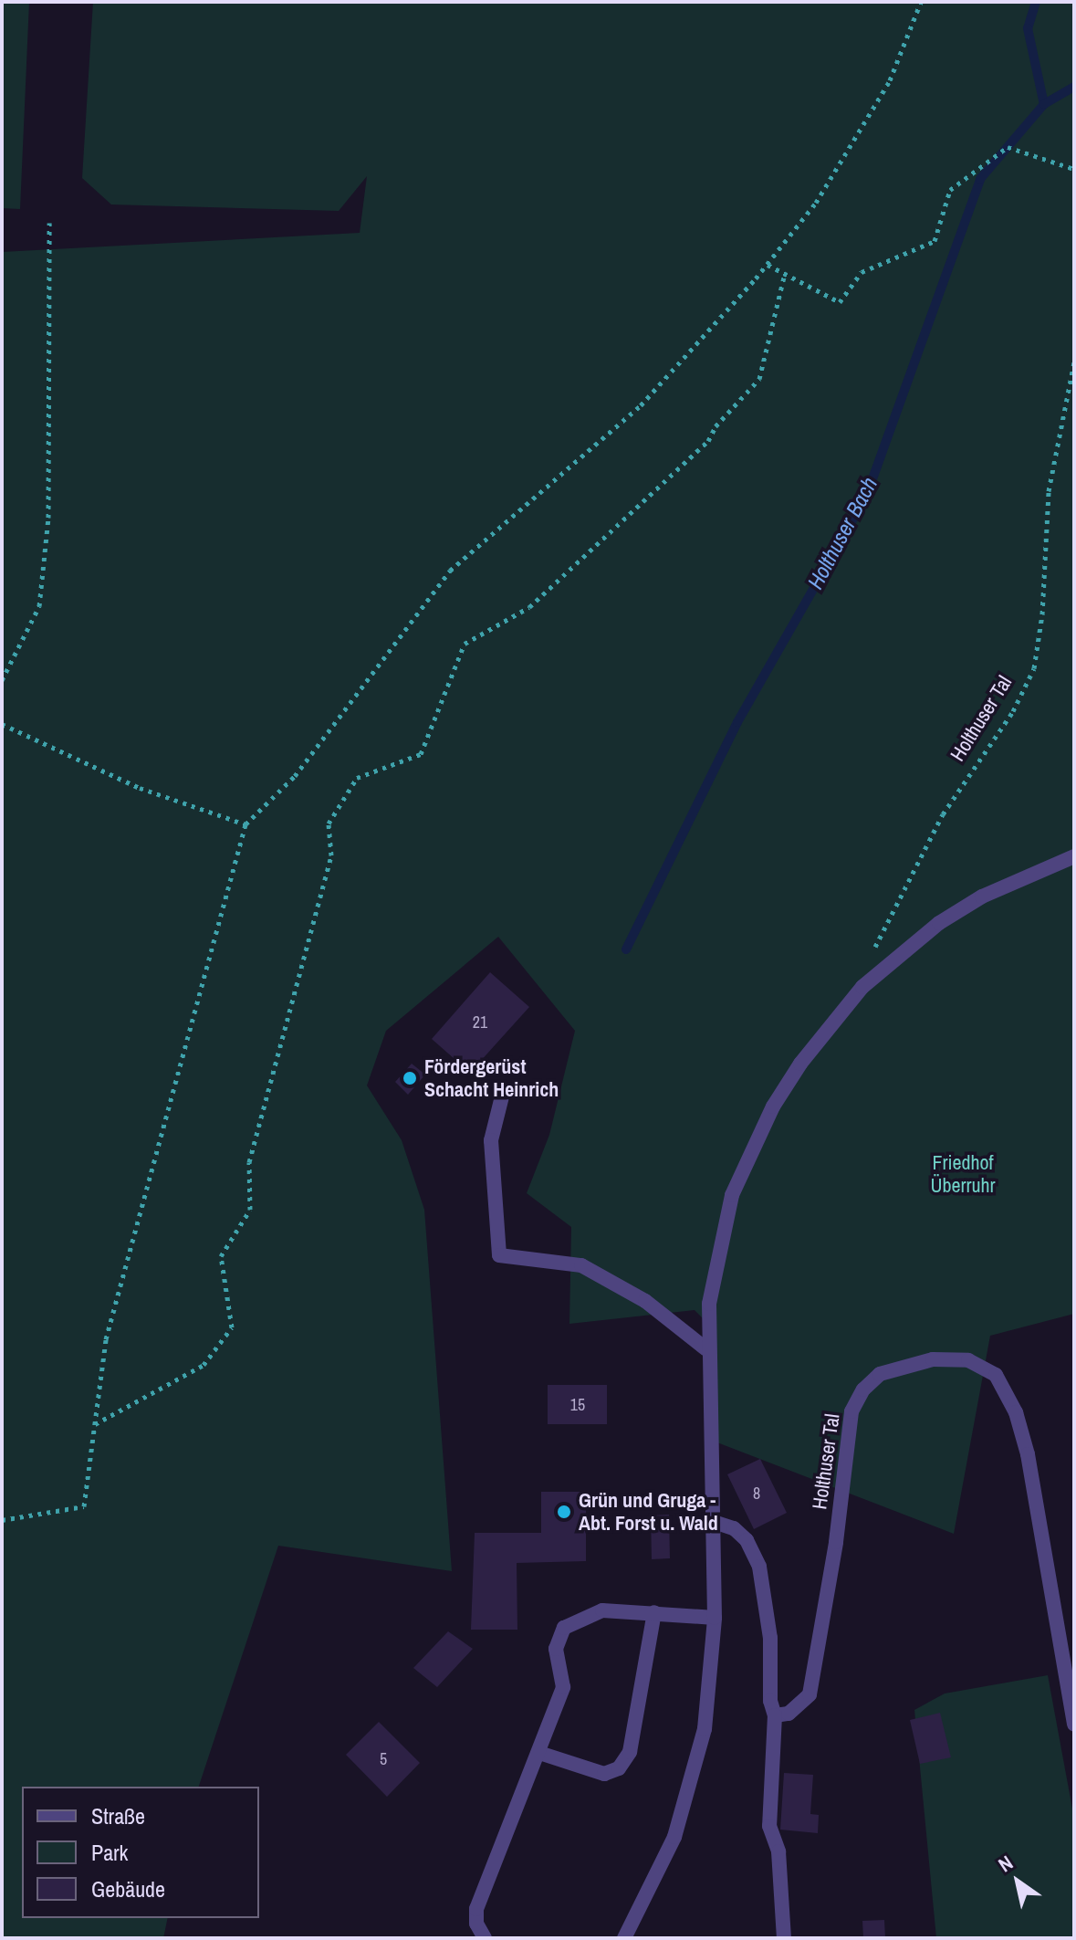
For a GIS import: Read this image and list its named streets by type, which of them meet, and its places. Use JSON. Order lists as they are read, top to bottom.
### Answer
{
  "streets": {
    "street": ["Holthuser Tal"]
  },
  "water": ["Holthuser Bach"],
  "parks": ["Friedhof Überruhr"],
  "places": ["Fördergerüst Schacht Heinrich", "Grün und Gruga - Abt. Forst u. Wald"],
  "house_numbers": [
    "21",
    "15",
    "8",
    "5"
  ],
  "legend": ["Straße", "Park", "Gebäude"],
  "north": "top left"
}
